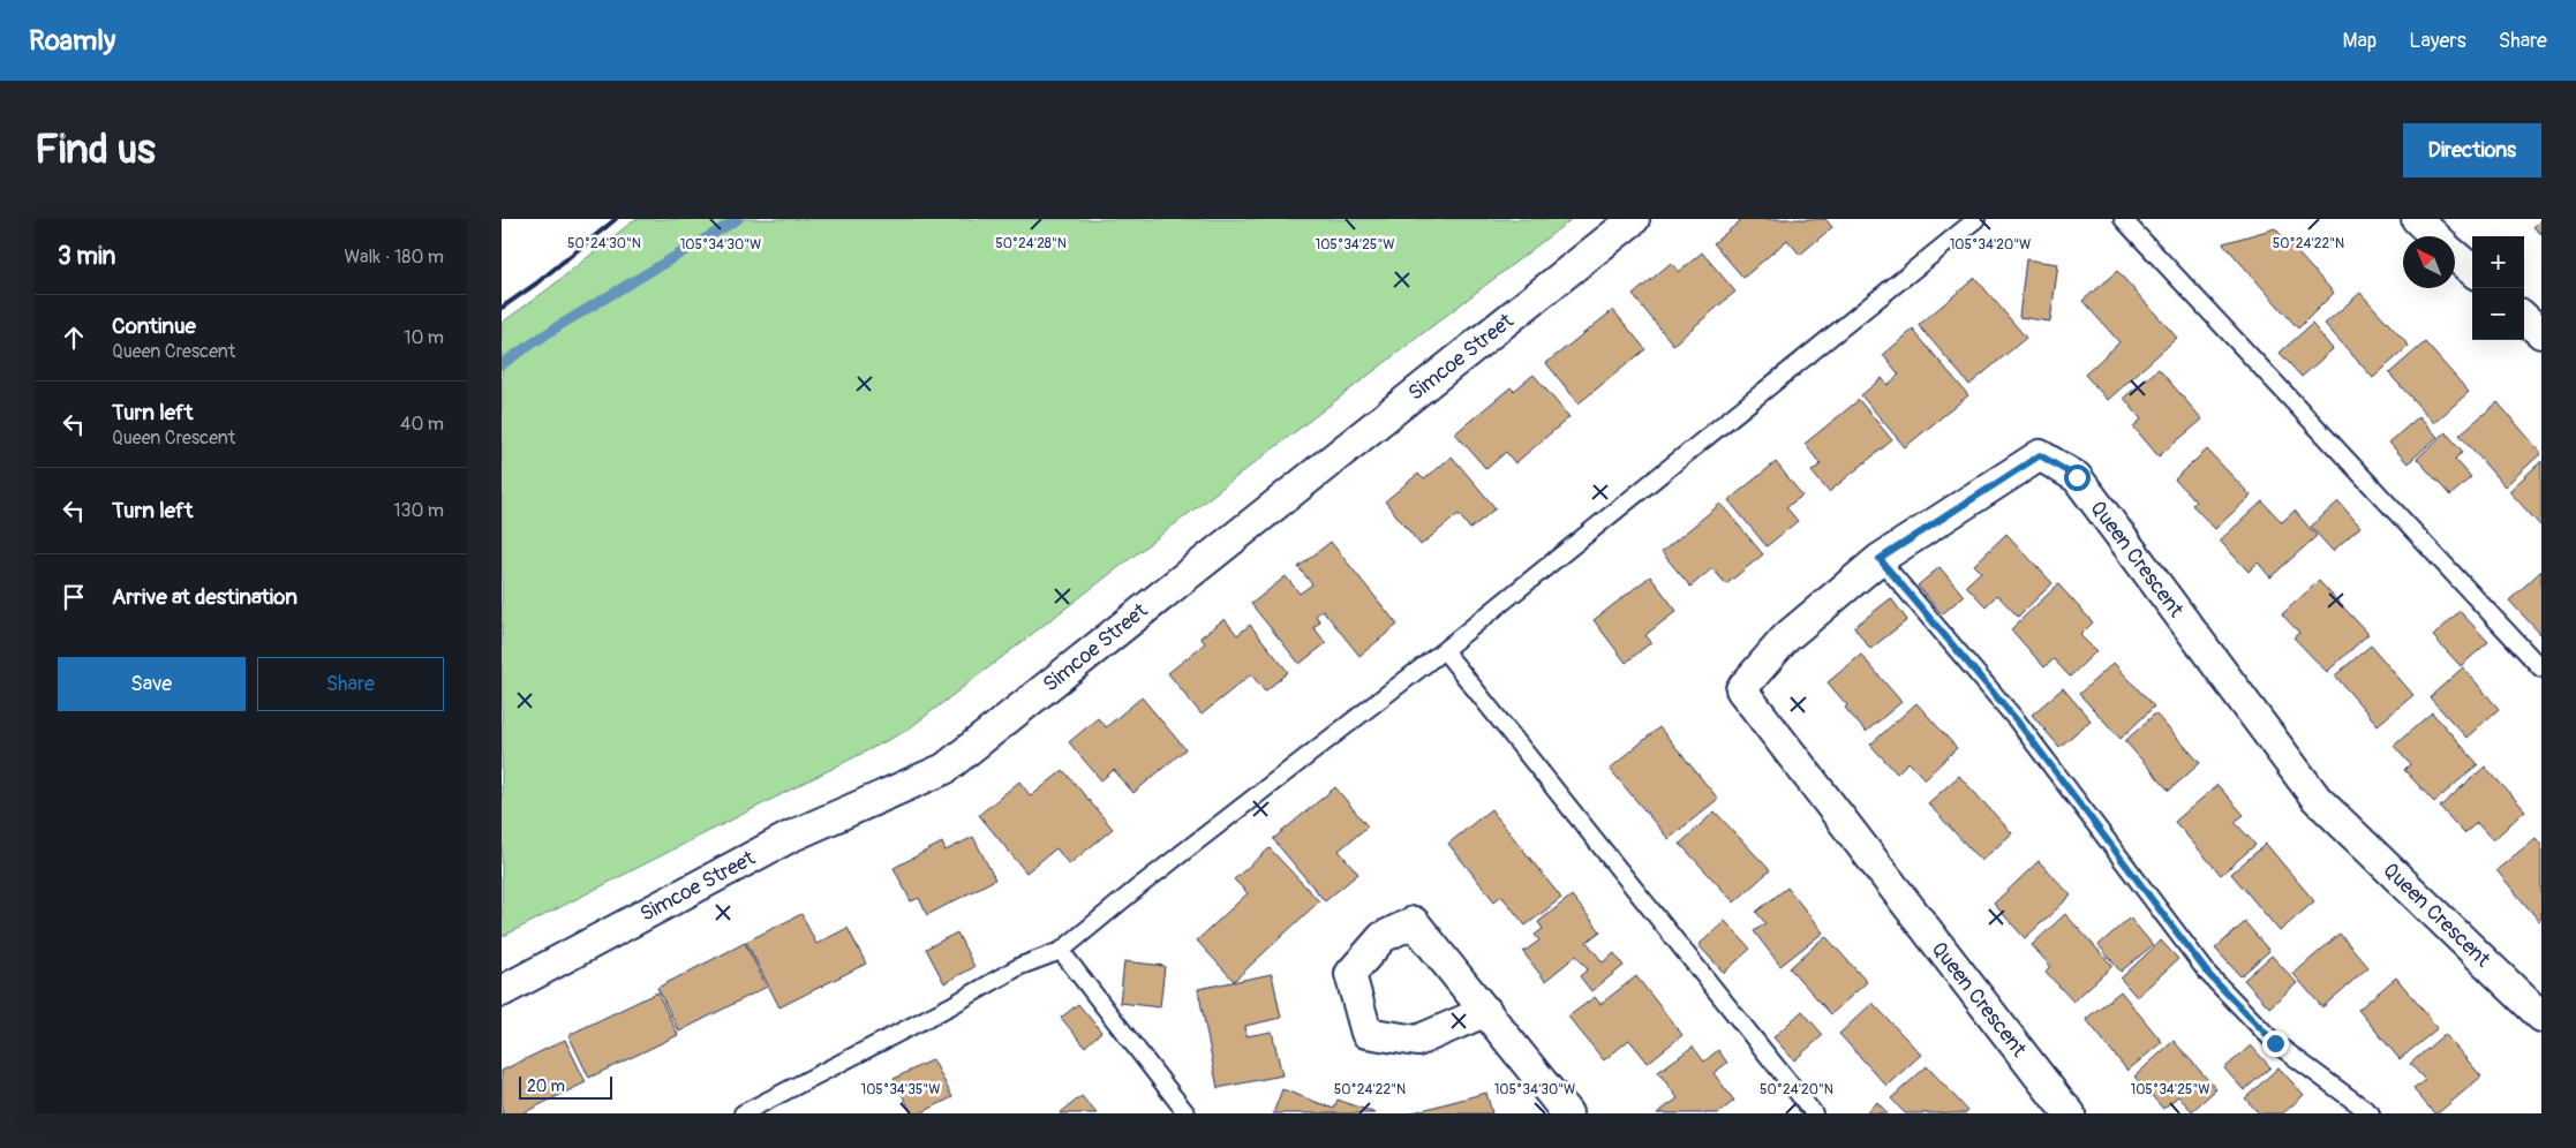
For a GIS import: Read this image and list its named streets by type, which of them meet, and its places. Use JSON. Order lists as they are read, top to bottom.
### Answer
{
  "streets": {
    "street": ["Simcoe Street", "Queen Crescent"]
  },
  "scale_bar": "20 m",
  "north": "top left",
  "page": {
    "header": "Roamly",
    "nav": ["Map", "Layers", "Share"],
    "buttons": [
      "Directions",
      ["Save", "Share"]
    ],
    "title": "Find us",
    "heading": ["3 min", "Walk · 180 m"],
    "map_buttons": ["+", "−"],
    "list": [
      ["Continue", "Queen Crescent", "10 m"],
      ["Turn left", "Queen Crescent", "40 m"],
      ["Turn left", "130 m"],
      "Arrive at destination"
    ],
    "scale": "20 m"
  },
  "coordinates": [
    "50°24'30\"N",
    "50°24'28\"N",
    "50°24'22\"N",
    "105°34'30\"W",
    "105°34'25\"W",
    "105°34'20\"W",
    "105°34'35\"W",
    "50°24'20\"N"
  ]
}
